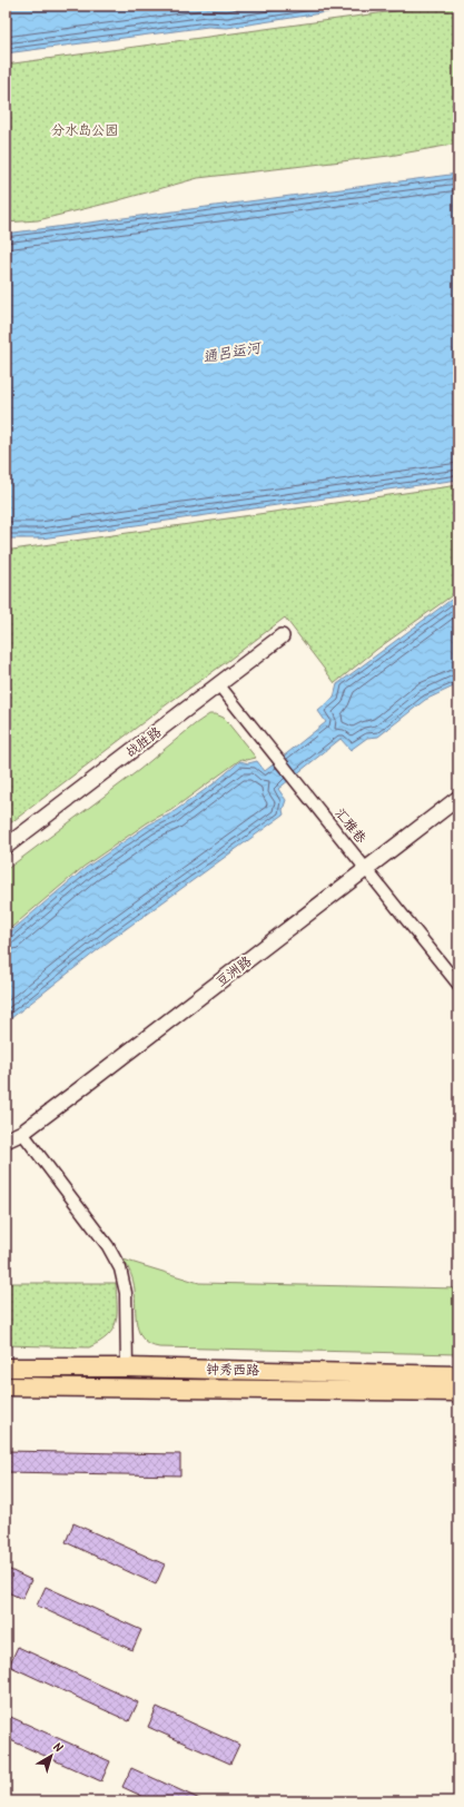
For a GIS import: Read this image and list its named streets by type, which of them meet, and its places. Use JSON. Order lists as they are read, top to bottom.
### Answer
{
  "streets": {
    "main road": ["钟秀西路"],
    "street": ["战胜路", "汇雅巷", "豆洲路"]
  },
  "crossings": [
    ["战胜路", "汇雅巷"],
    ["汇雅巷", "豆洲路"]
  ],
  "water": ["通吕运河"],
  "parks": ["分水岛公园"],
  "north": "top right"
}
